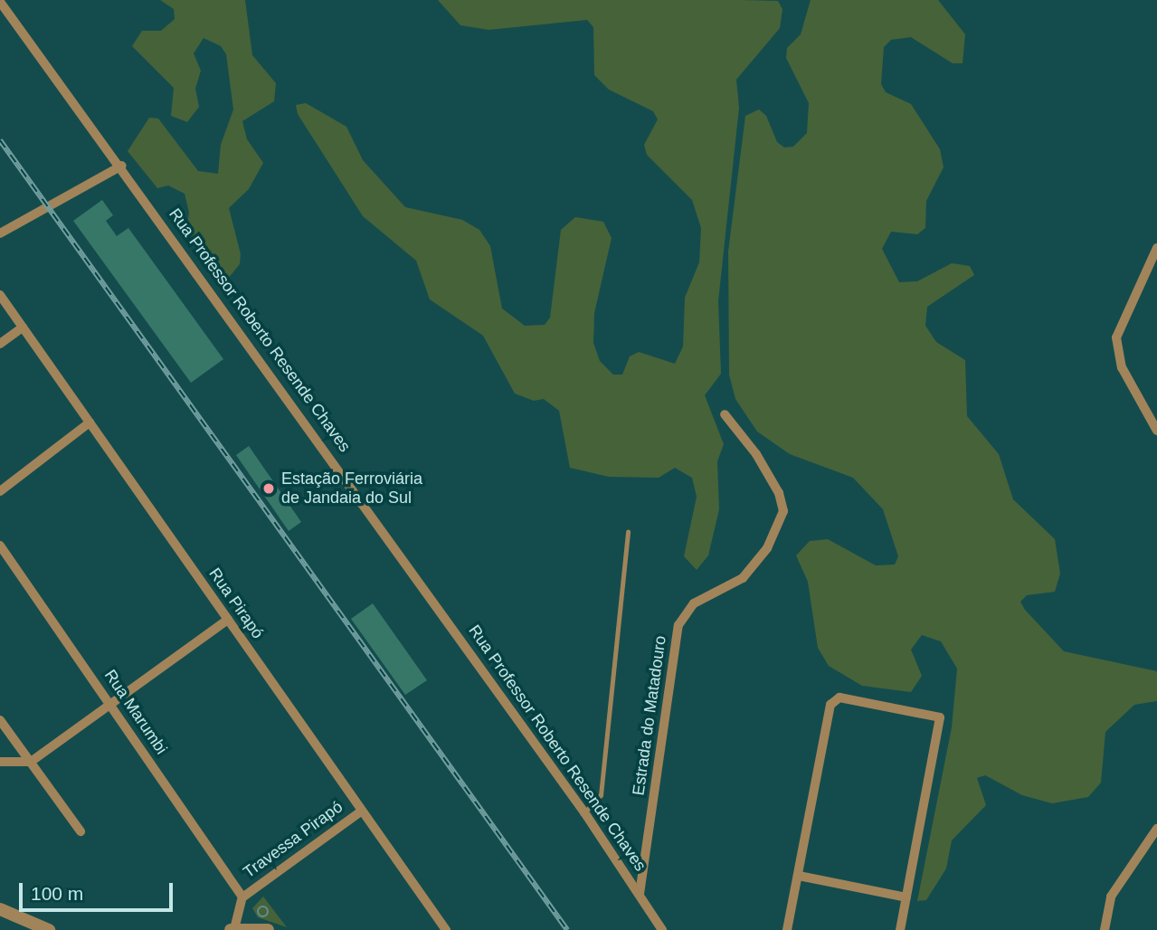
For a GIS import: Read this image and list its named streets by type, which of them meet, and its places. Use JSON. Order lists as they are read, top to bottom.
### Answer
{
  "streets": {
    "street": [
      "Rua Professor Roberto Resende Chaves",
      "Rua Pirapó",
      "Rua Marumbi",
      "Estrada do Matadouro",
      "Travessa Pirapó"
    ]
  },
  "crossings": [
    ["Rua Professor Roberto Resende Chaves", "Estrada do Matadouro"],
    ["Rua Pirapó", "Travessa Pirapó"],
    ["Rua Marumbi", "Travessa Pirapó"]
  ],
  "places": ["Estação Ferroviária de Jandaia do Sul"],
  "scale_bar": "100 m"
}
